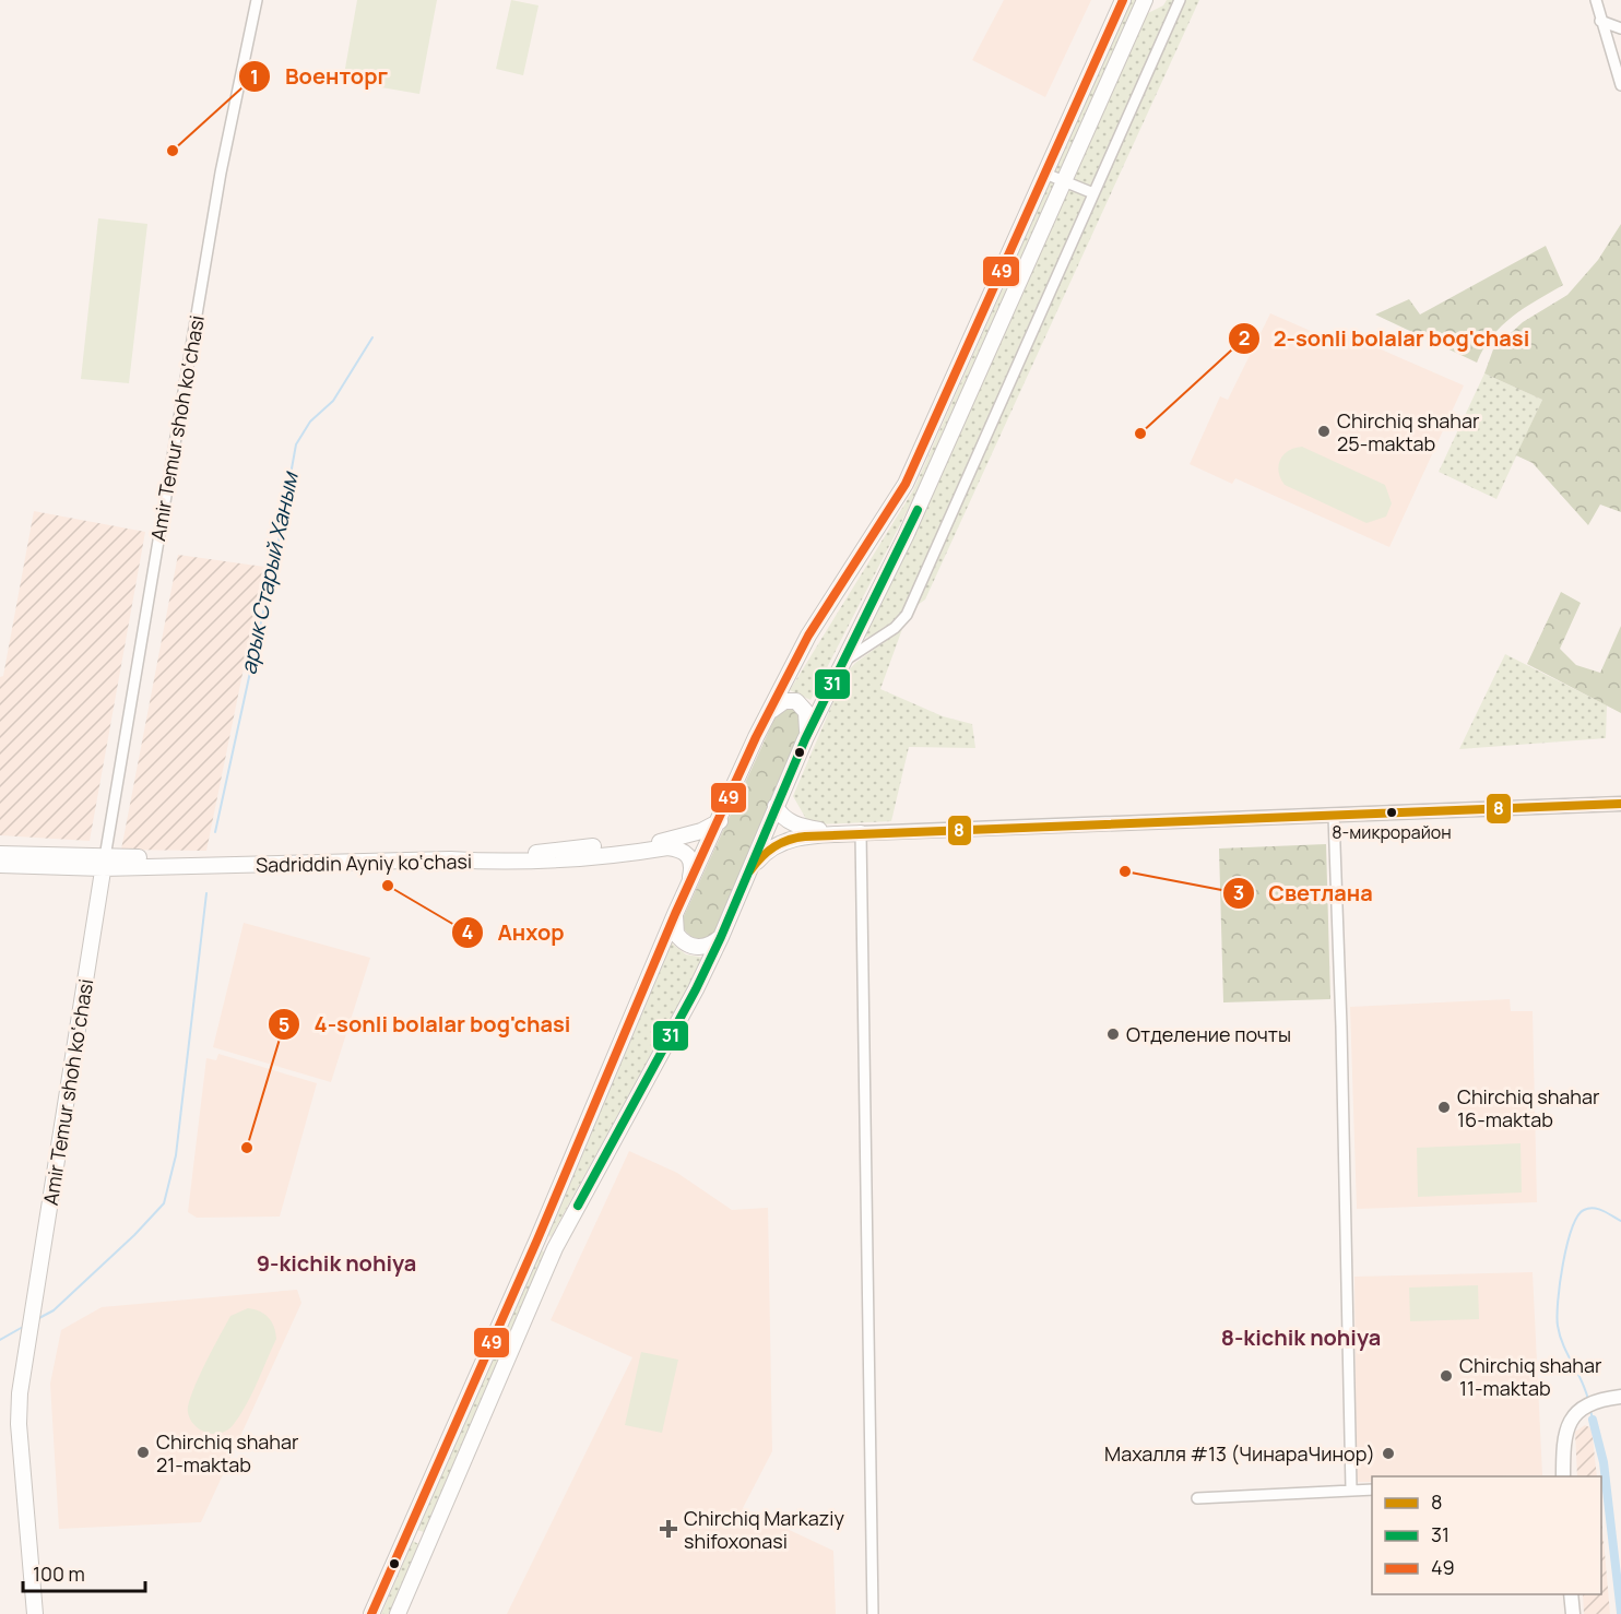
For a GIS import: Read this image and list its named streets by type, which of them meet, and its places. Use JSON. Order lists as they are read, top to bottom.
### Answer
{
  "streets": {
    "main road": ["Amir Temur shoh ko‘chasi", "Sadriddin Ayniy ko‘chasi"]
  },
  "crossings": [
    ["Amir Temur shoh ko‘chasi", "Sadriddin Ayniy ko‘chasi"]
  ],
  "districts": ["9-kichik nohiya", "8-kichik nohiya"],
  "water": ["арык Старый Ханым"],
  "places": {
    "other": [
      "Военторг",
      "Chirchiq shahar 25-maktab",
      "2-sonli bolalar bog'chasi",
      "8-микрорайон",
      "Светлана",
      "Анхор",
      "Отделение почты",
      "Chirchiq shahar 16-maktab",
      "4-sonli bolalar bog'chasi",
      "Chirchiq shahar 11-maktab",
      "Chirchiq shahar 21-maktab",
      "Махалля #13 (ЧинараЧинор)"
    ],
    "health": ["Chirchiq Markaziy shifoxonasi"]
  },
  "lines": ["transit line 49", "transit line 31", "transit line 8"],
  "legend": ["8", "31", "49"],
  "scale_bar": "100 m"
}
